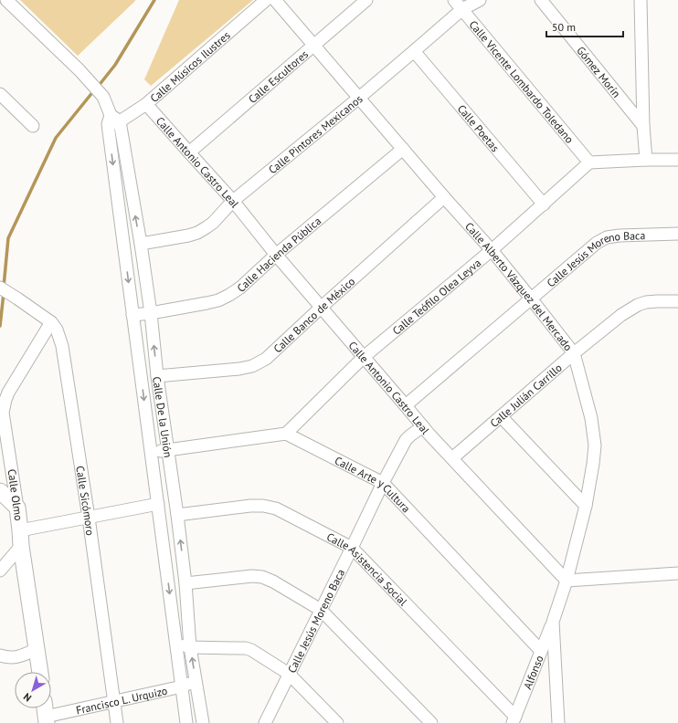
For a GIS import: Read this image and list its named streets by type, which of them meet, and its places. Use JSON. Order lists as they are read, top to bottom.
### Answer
{
  "streets": {
    "street": [
      "Calle Músicos Ilustres",
      "Gómez Morín",
      "Calle Escultores",
      "Calle Vicente Lombardo Toledano",
      "Calle Poetas",
      "Calle Pintores Mexicanos",
      "Calle Antonio Castro Leal",
      "Calle Hacienda Pública",
      "Calle Jesús Moreno Baca",
      "Calle Alberto Vázquez del Mercado",
      "Calle Teófilo Olea Leyva",
      "Calle Banco de México",
      "Calle Julián Carrillo",
      "Calle De la Unión",
      "Calle Arte y Cultura",
      "Calle Olmo",
      "Calle Sicómoro",
      "Calle Asistencia Social",
      "Alfonso",
      "Francisco L. Urquizo"
    ]
  },
  "crossings": [
    ["Calle Músicos Ilustres", "Calle Antonio Castro Leal"],
    ["Calle Músicos Ilustres", "Calle De la Unión"],
    ["Calle Escultores", "Calle Antonio Castro Leal"],
    ["Calle Escultores", "Calle Alberto Vázquez del Mercado"],
    ["Calle Vicente Lombardo Toledano", "Calle Pintores Mexicanos"],
    ["Calle Vicente Lombardo Toledano", "Calle Teófilo Olea Leyva"],
    ["Calle Poetas", "Calle Pintores Mexicanos"],
    ["Calle Poetas", "Calle Teófilo Olea Leyva"],
    ["Calle Pintores Mexicanos", "Calle Antonio Castro Leal"],
    ["Calle Pintores Mexicanos", "Calle Alberto Vázquez del Mercado"],
    ["Calle Pintores Mexicanos", "Calle De la Unión"],
    ["Calle Antonio Castro Leal", "Calle Hacienda Pública"],
    ["Calle Antonio Castro Leal", "Calle Jesús Moreno Baca"],
    ["Calle Antonio Castro Leal", "Calle Alberto Vázquez del Mercado"],
    ["Calle Antonio Castro Leal", "Calle Teófilo Olea Leyva"],
    ["Calle Antonio Castro Leal", "Calle Banco de México"],
    ["Calle Antonio Castro Leal", "Calle Julián Carrillo"],
    ["Calle Hacienda Pública", "Calle Alberto Vázquez del Mercado"],
    ["Calle Hacienda Pública", "Calle De la Unión"],
    ["Calle Jesús Moreno Baca", "Calle Alberto Vázquez del Mercado"],
    ["Calle Jesús Moreno Baca", "Calle Arte y Cultura"],
    ["Calle Jesús Moreno Baca", "Calle Asistencia Social"],
    ["Calle Alberto Vázquez del Mercado", "Calle Teófilo Olea Leyva"],
    ["Calle Alberto Vázquez del Mercado", "Calle Banco de México"],
    ["Calle Alberto Vázquez del Mercado", "Calle Julián Carrillo"],
    ["Calle Alberto Vázquez del Mercado", "Alfonso"],
    ["Calle Teófilo Olea Leyva", "Calle Arte y Cultura"],
    ["Calle Banco de México", "Calle De la Unión"],
    ["Calle De la Unión", "Calle Asistencia Social"],
    ["Calle De la Unión", "Francisco L. Urquizo"],
    ["Calle Arte y Cultura", "Alfonso"],
    ["Calle Olmo", "Calle Sicómoro"],
    ["Calle Sicómoro", "Francisco L. Urquizo"],
    ["Calle Asistencia Social", "Alfonso"]
  ],
  "scale_bar": "50 m",
  "north": "bottom left"
}
